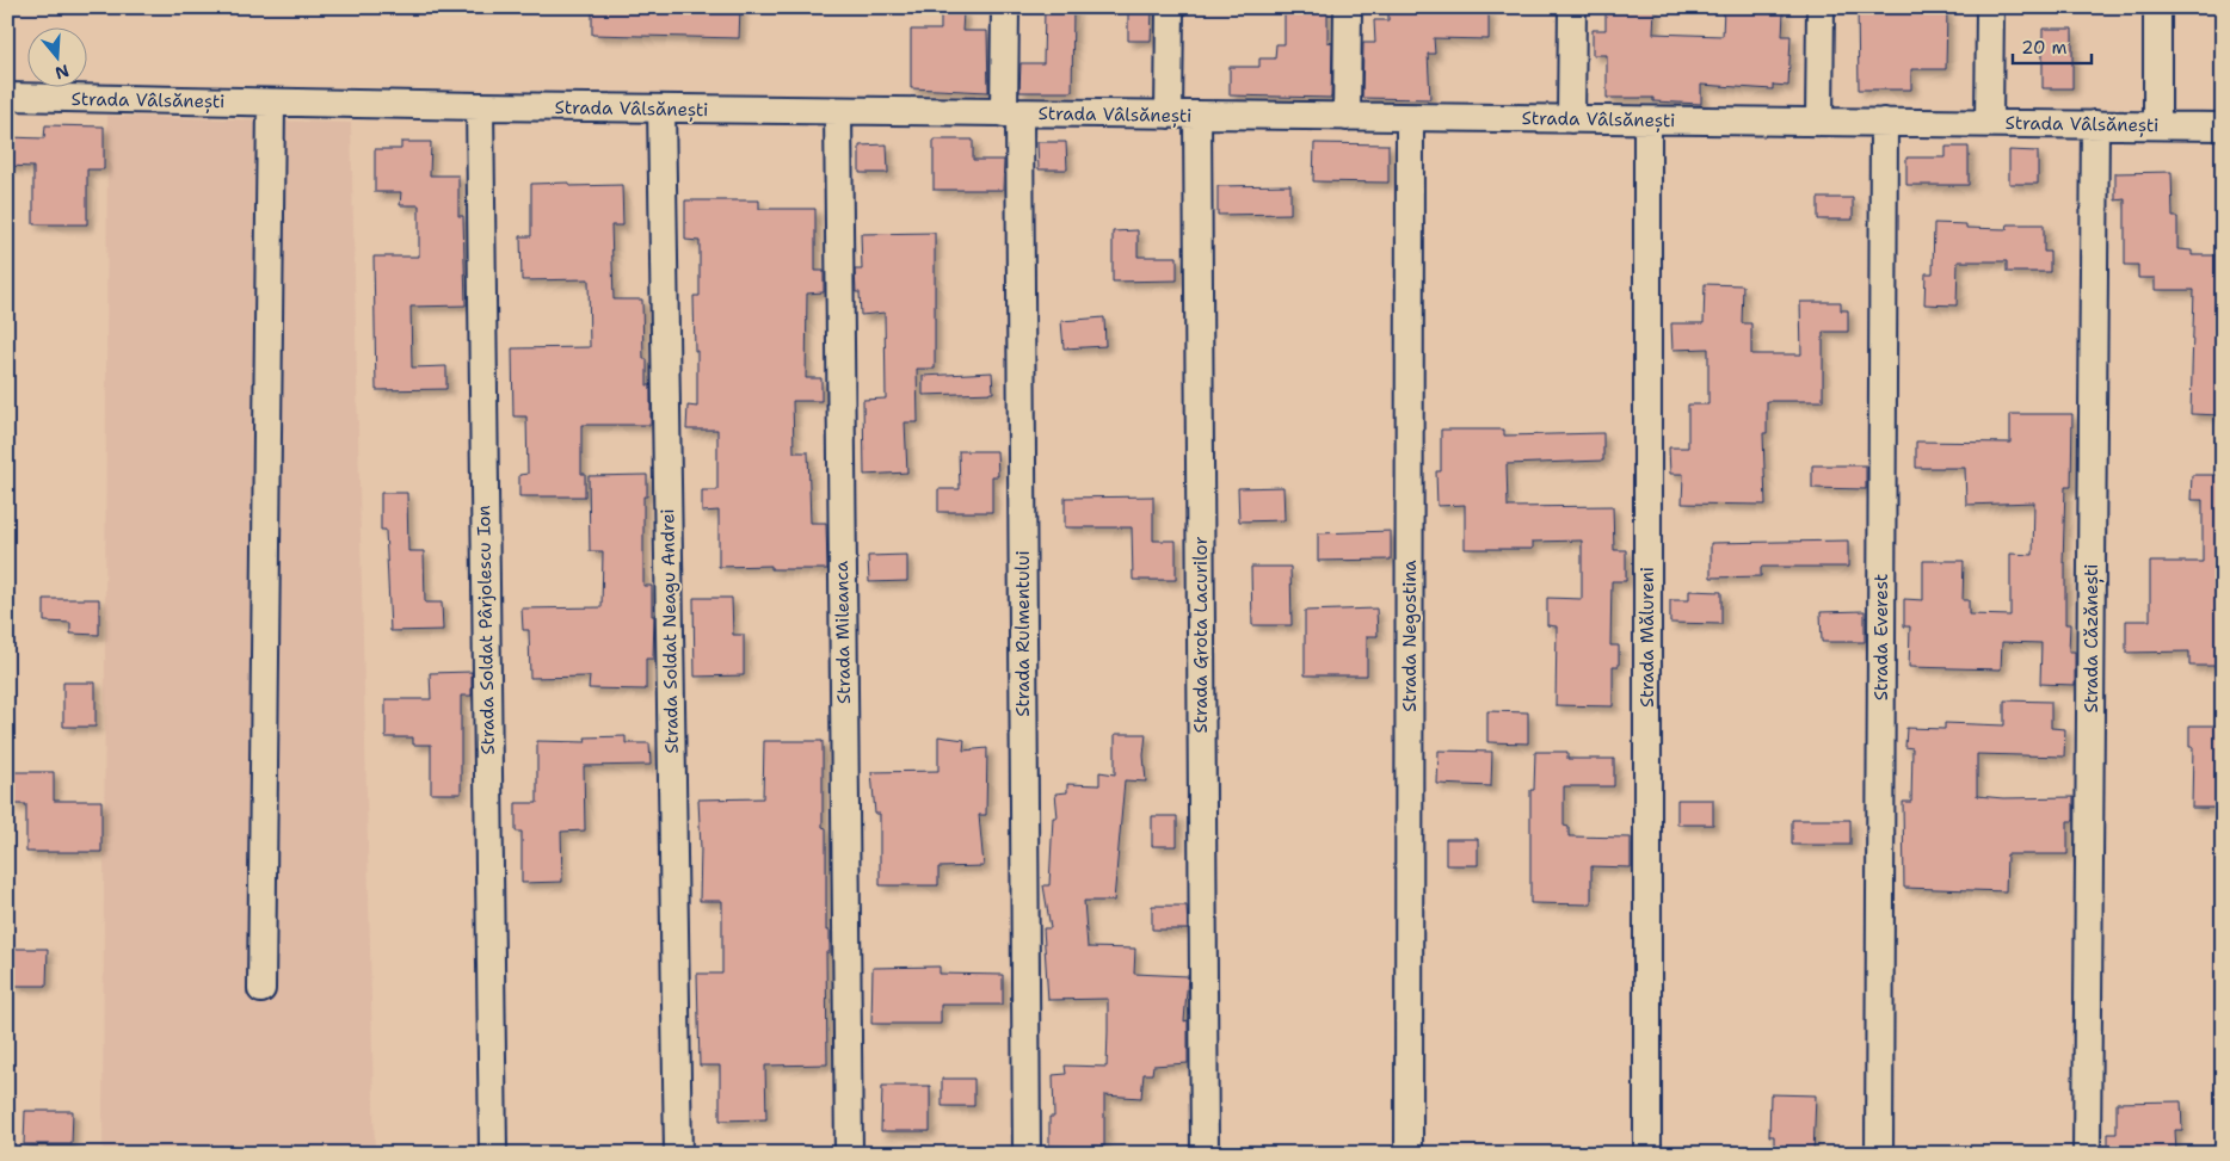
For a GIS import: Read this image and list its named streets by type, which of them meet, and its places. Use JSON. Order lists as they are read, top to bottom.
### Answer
{
  "streets": {
    "street": [
      "Strada Vâlsănești",
      "Strada Soldat Pârjolescu Ion",
      "Strada Soldat Neagu Andrei",
      "Strada Mileanca",
      "Strada Rulmentului",
      "Strada Grota Lacurilor",
      "Strada Negostina",
      "Strada Mălureni",
      "Strada Everest",
      "Strada Căzănești"
    ]
  },
  "crossings": [
    ["Strada Vâlsănești", "Strada Soldat Pârjolescu Ion"],
    ["Strada Vâlsănești", "Strada Soldat Neagu Andrei"],
    ["Strada Vâlsănești", "Strada Mileanca"],
    ["Strada Vâlsănești", "Strada Rulmentului"],
    ["Strada Vâlsănești", "Strada Grota Lacurilor"],
    ["Strada Vâlsănești", "Strada Negostina"],
    ["Strada Vâlsănești", "Strada Mălureni"],
    ["Strada Vâlsănești", "Strada Everest"],
    ["Strada Vâlsănești", "Strada Căzănești"]
  ],
  "scale_bar": "20 m",
  "north": "bottom"
}
